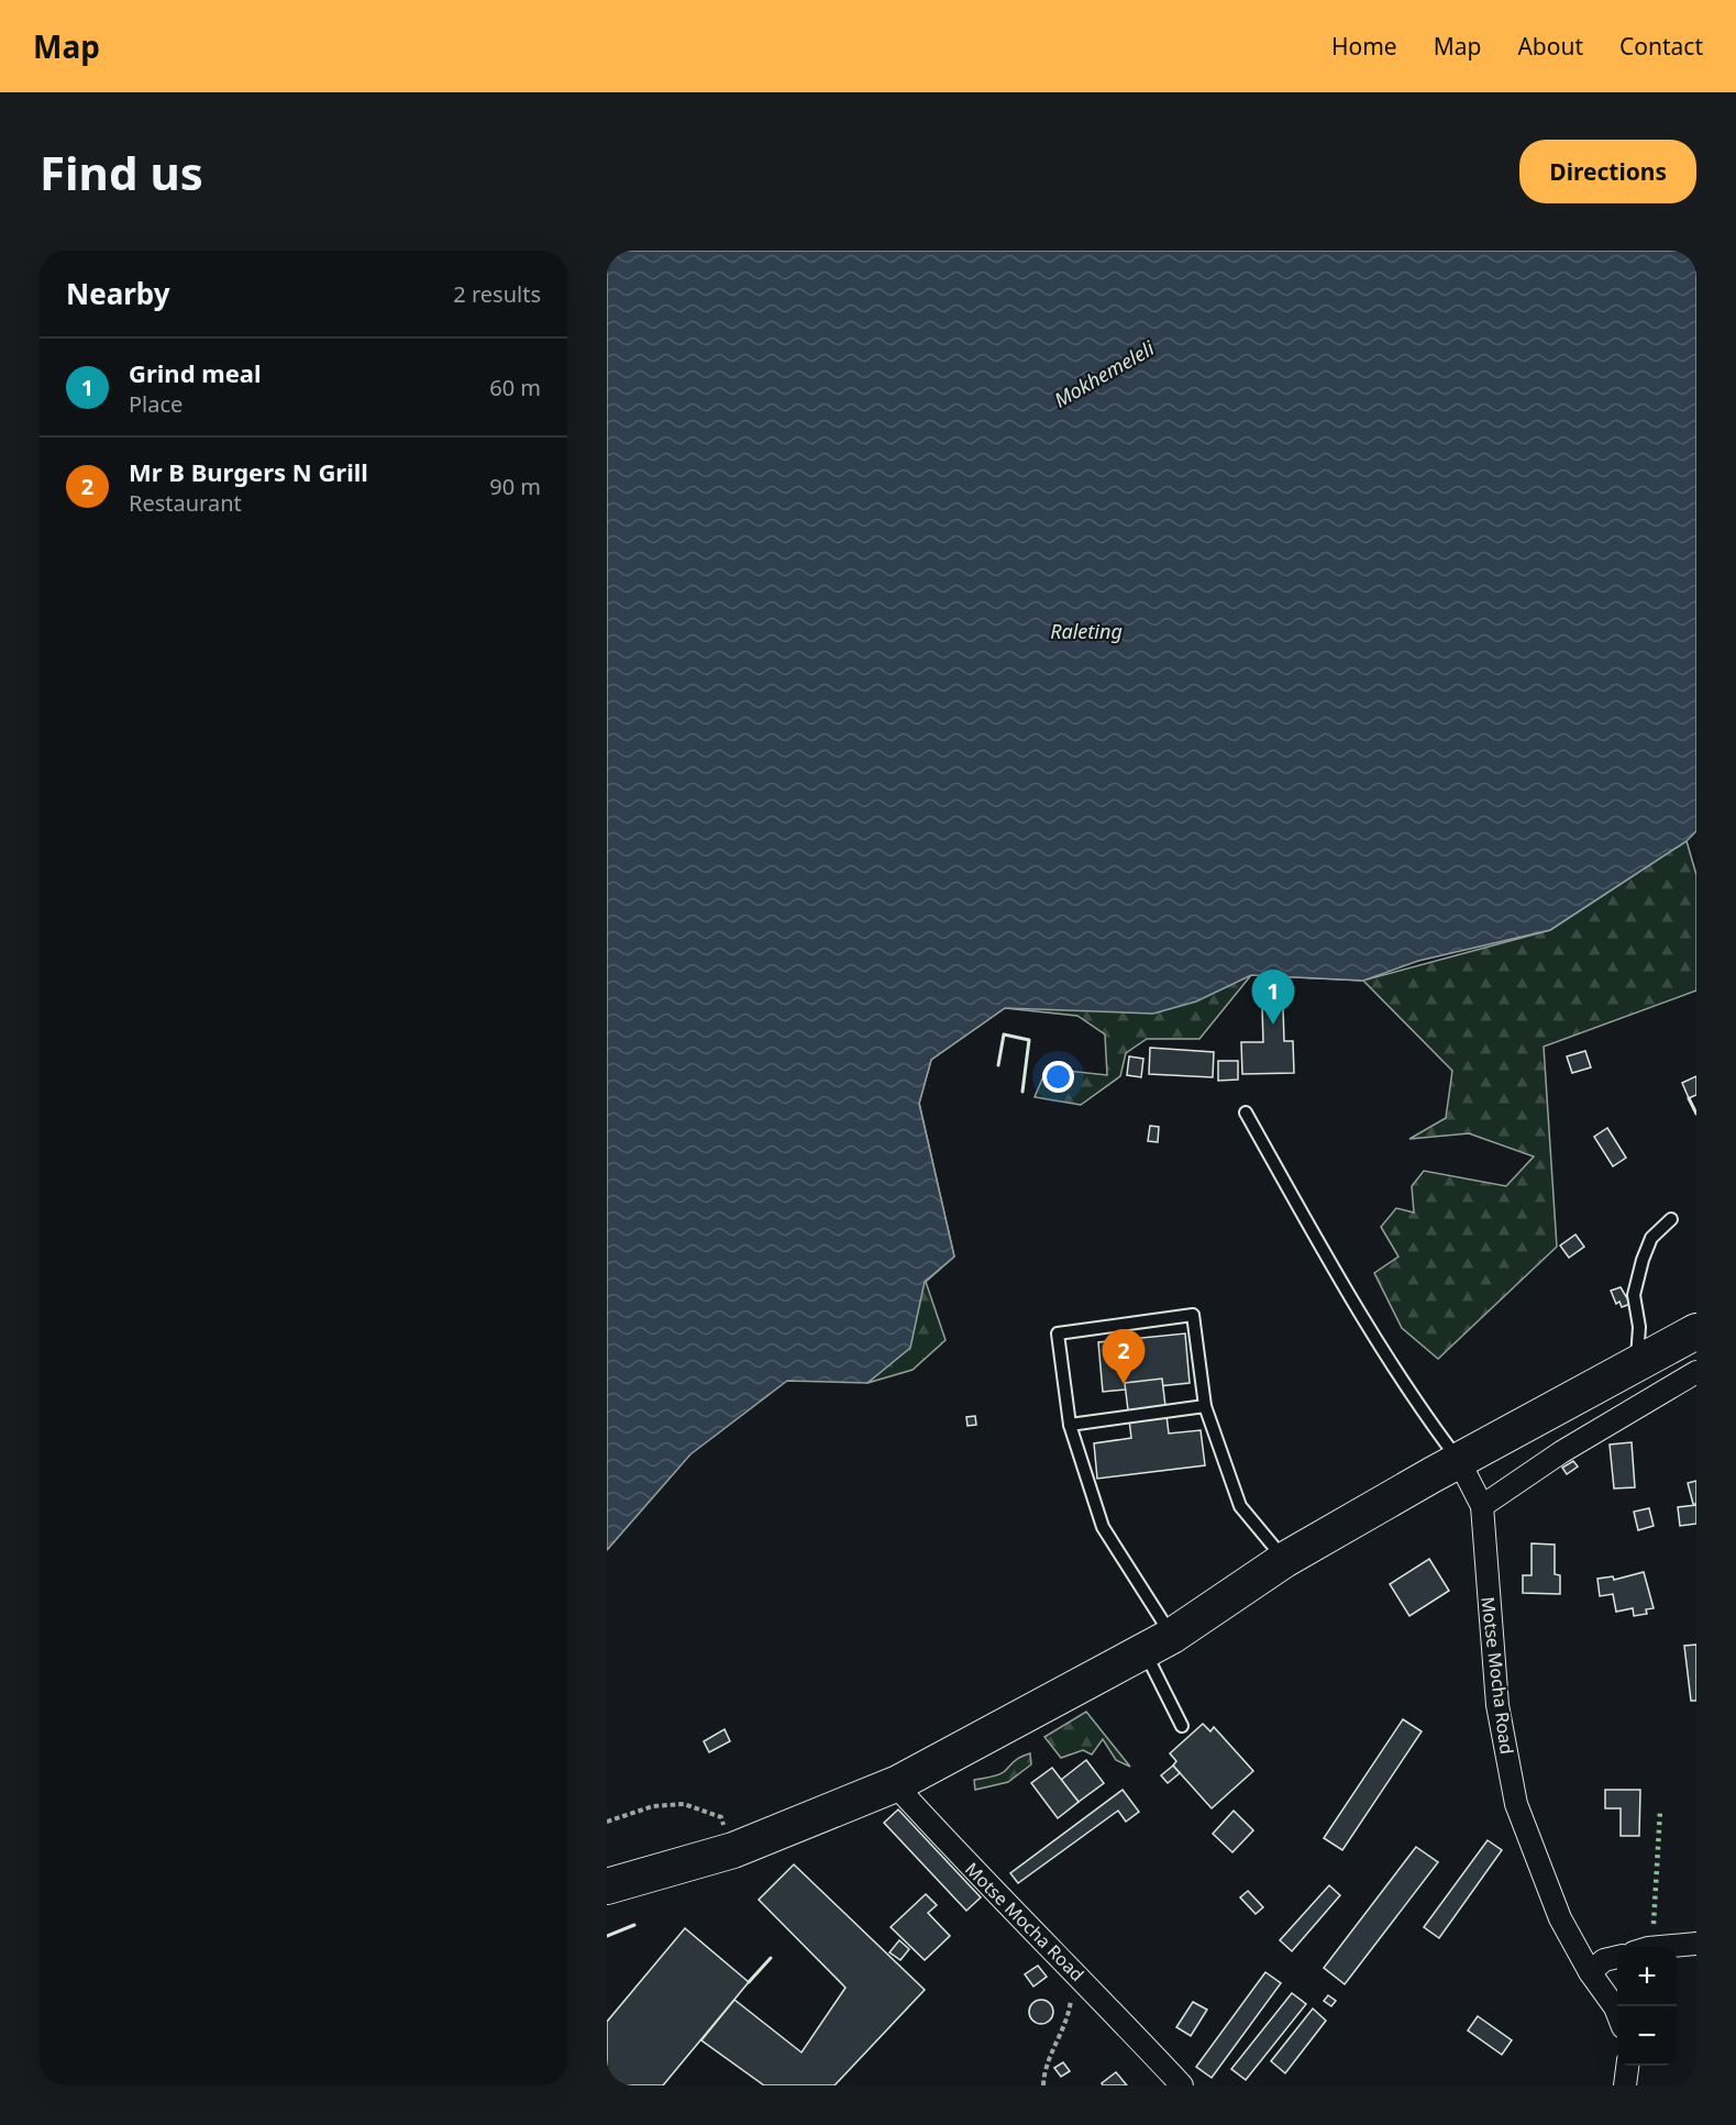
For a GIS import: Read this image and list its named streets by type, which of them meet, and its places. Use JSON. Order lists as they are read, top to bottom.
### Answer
{
  "streets": {
    "street": ["Motse Mocha Road"]
  },
  "water": ["Mokhemeleli", "Raleting"],
  "page": {
    "header": "Map",
    "nav": [
      "Home",
      "Map",
      "About",
      "Contact"
    ],
    "buttons": "Directions",
    "title": "Find us",
    "heading": ["Nearby", "2 results"],
    "list": [
      {
        "mark": "1",
        "name": "Grind meal",
        "note": "Place",
        "value": "60 m"
      },
      {
        "mark": "2",
        "name": "Mr B Burgers N Grill",
        "note": "Restaurant",
        "value": "90 m"
      }
    ],
    "pins": ["1", "2"],
    "map_buttons": ["+", "−"]
  }
}
